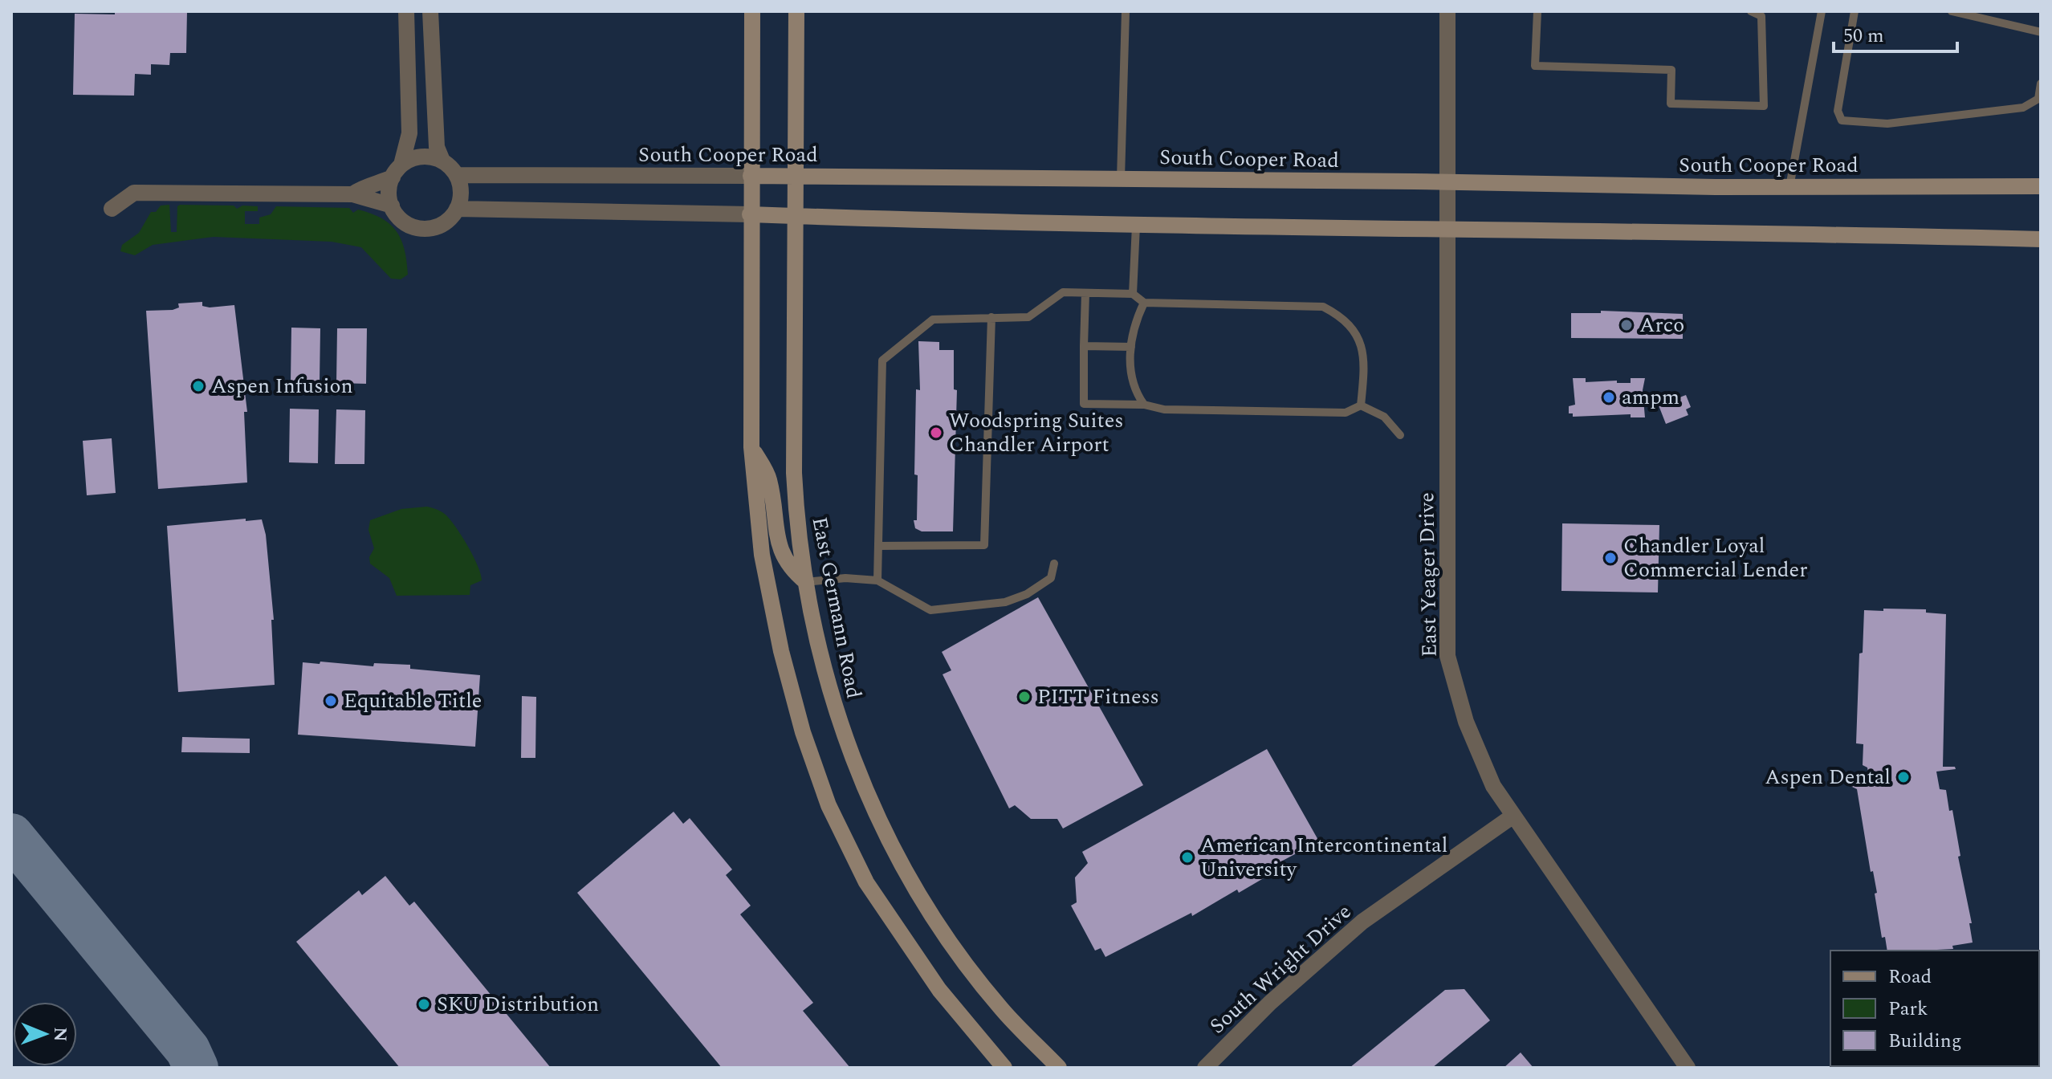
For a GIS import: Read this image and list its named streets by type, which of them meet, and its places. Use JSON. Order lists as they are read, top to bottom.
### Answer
{
  "streets": {
    "main road": ["South Cooper Road", "East Germann Road"],
    "street": ["East Yeager Drive", "South Wright Drive"]
  },
  "crossings": [
    ["South Cooper Road", "East Yeager Drive"],
    ["South Cooper Road", "East Germann Road"],
    ["East Yeager Drive", "South Wright Drive"]
  ],
  "places": [
    "Arco",
    "Aspen Infusion",
    "ampm",
    "Woodspring Suites Chandler Airport",
    "Chandler Loyal Commercial Lender",
    "PITT Fitness",
    "Equitable Title",
    "Aspen Dental",
    "American Intercontinental University",
    "SKU Distribution"
  ],
  "legend": ["Road", "Park", "Building"],
  "scale_bar": "50 m",
  "north": "right"
}
